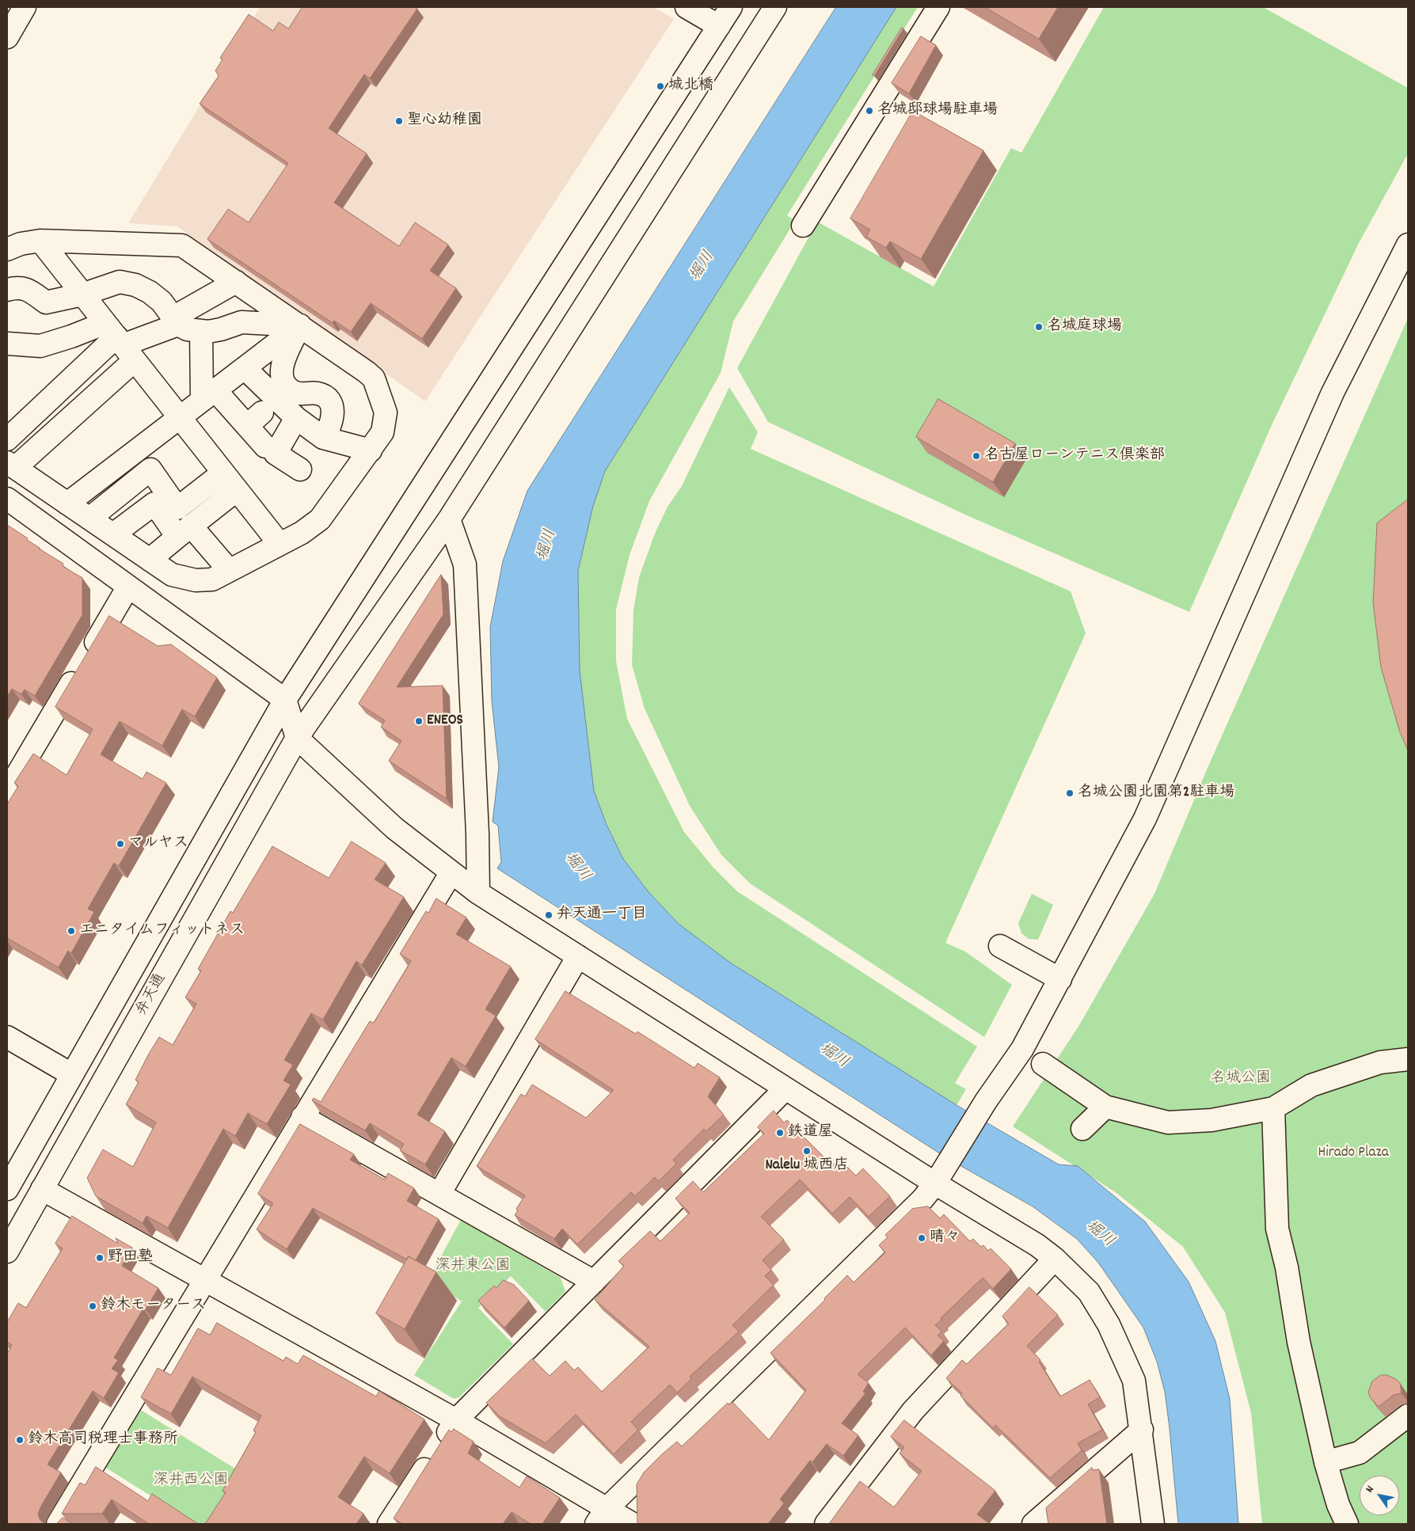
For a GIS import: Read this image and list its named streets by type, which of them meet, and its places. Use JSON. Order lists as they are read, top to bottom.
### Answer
{
  "streets": {
    "street": ["弁天通"]
  },
  "water": ["堀川"],
  "parks": [
    "名城公園",
    "Hirado Plaza",
    "深井東公園",
    "深井西公園"
  ],
  "places": [
    "城北橋",
    "名城邸球場駐車場",
    "聖心幼稚園",
    "名城庭球場",
    "名古屋ローンテニス倶楽部",
    "ENEOS",
    "名城公園北園第2駐車場",
    "マルヤス",
    "弁天通一丁目",
    "エニタイムフィットネス",
    "鉄道屋",
    "Nalelu 城西店",
    "晴々",
    "野田塾",
    "鈴木モータース",
    "鈴木高司税理士事務所"
  ],
  "north": "top left"
}
